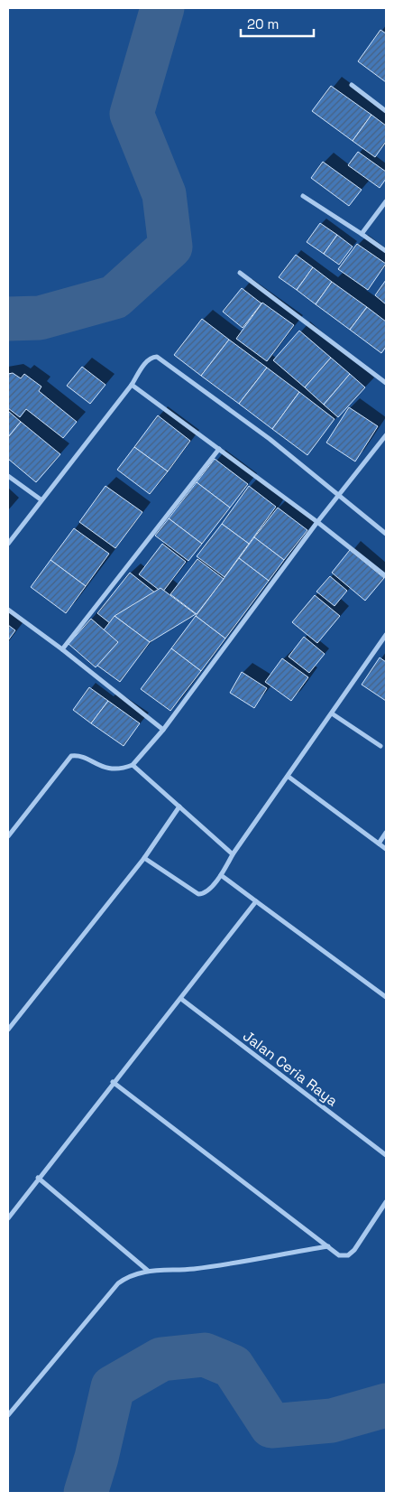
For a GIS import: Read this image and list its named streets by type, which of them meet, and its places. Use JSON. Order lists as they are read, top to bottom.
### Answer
{
  "streets": {
    "street": ["Jalan Ceria Raya"]
  },
  "scale_bar": "20 m"
}
